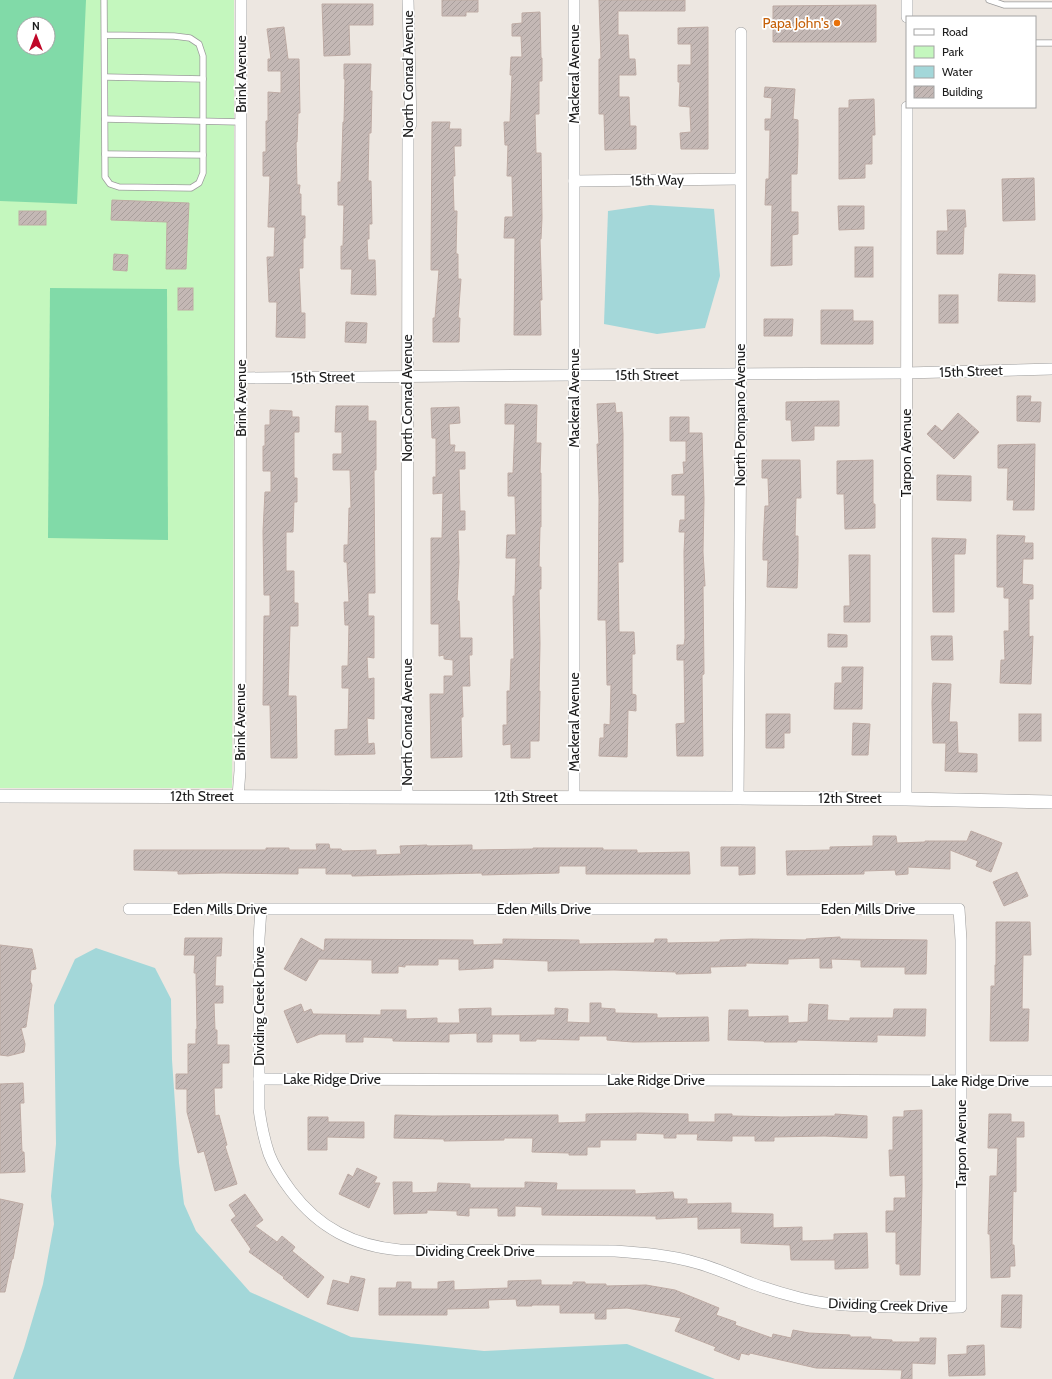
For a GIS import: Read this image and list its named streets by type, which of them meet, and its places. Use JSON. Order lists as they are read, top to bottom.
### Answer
{
  "streets": {
    "street": [
      "Brink Avenue",
      "North Conrad Avenue",
      "Mackeral Avenue",
      "15th Way",
      "15th Street",
      "North Pompano Avenue",
      "Tarpon Avenue",
      "12th Street",
      "Eden Mills Drive",
      "Dividing Creek Drive",
      "Lake Ridge Drive"
    ]
  },
  "crossings": [
    ["Brink Avenue", "15th Street"],
    ["Brink Avenue", "12th Street"],
    ["North Conrad Avenue", "15th Street"],
    ["North Conrad Avenue", "12th Street"],
    ["Mackeral Avenue", "15th Way"],
    ["Mackeral Avenue", "15th Street"],
    ["Mackeral Avenue", "12th Street"],
    ["15th Way", "North Pompano Avenue"],
    ["15th Street", "North Pompano Avenue"],
    ["15th Street", "Tarpon Avenue"],
    ["North Pompano Avenue", "12th Street"],
    ["Tarpon Avenue", "12th Street"],
    ["Tarpon Avenue", "Eden Mills Drive"],
    ["Tarpon Avenue", "Dividing Creek Drive"],
    ["Tarpon Avenue", "Lake Ridge Drive"],
    ["Eden Mills Drive", "Dividing Creek Drive"],
    ["Dividing Creek Drive", "Lake Ridge Drive"]
  ],
  "places": ["Papa John's"],
  "legend": [
    "Road",
    "Park",
    "Water",
    "Building"
  ],
  "north": "top"
}
